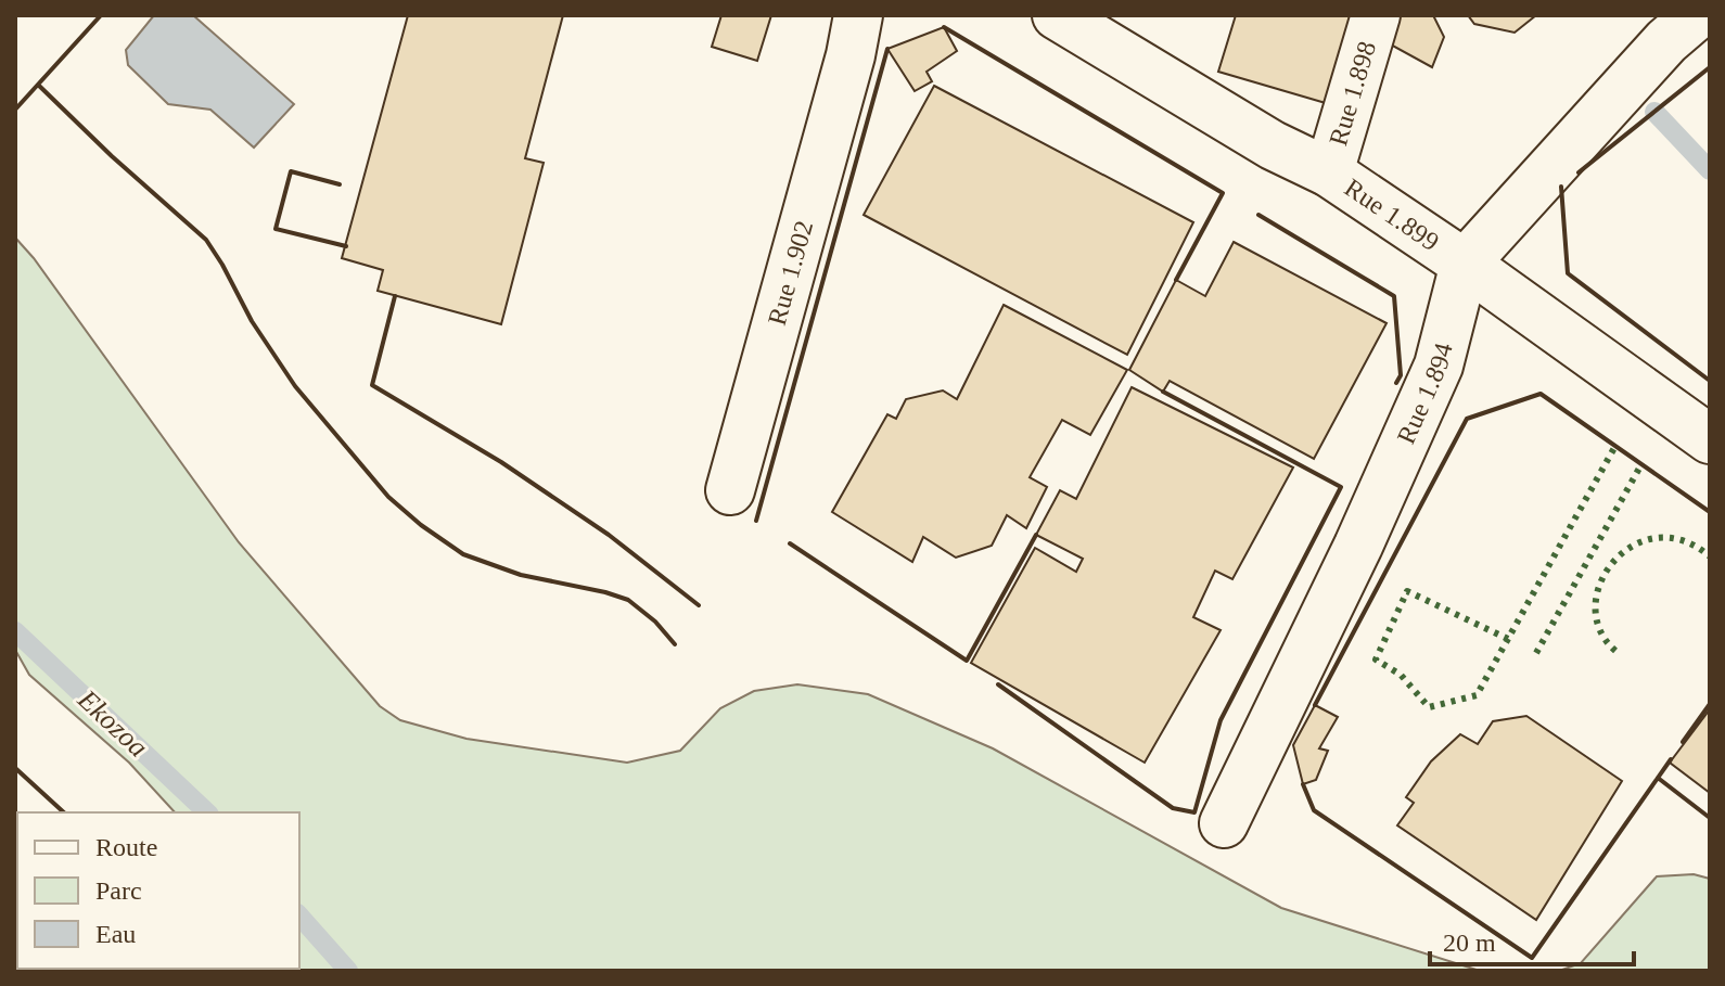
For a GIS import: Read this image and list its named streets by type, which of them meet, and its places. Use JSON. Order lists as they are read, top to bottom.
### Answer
{
  "streets": {
    "street": [
      "Rue 1.898",
      "Rue 1.899",
      "Rue 1.902",
      "Rue 1.894"
    ]
  },
  "crossings": [
    ["Rue 1.898", "Rue 1.899"],
    ["Rue 1.899", "Rue 1.894"]
  ],
  "water": ["Ekozoa"],
  "legend": ["Route", "Parc", "Eau"],
  "scale_bar": "20 m"
}
